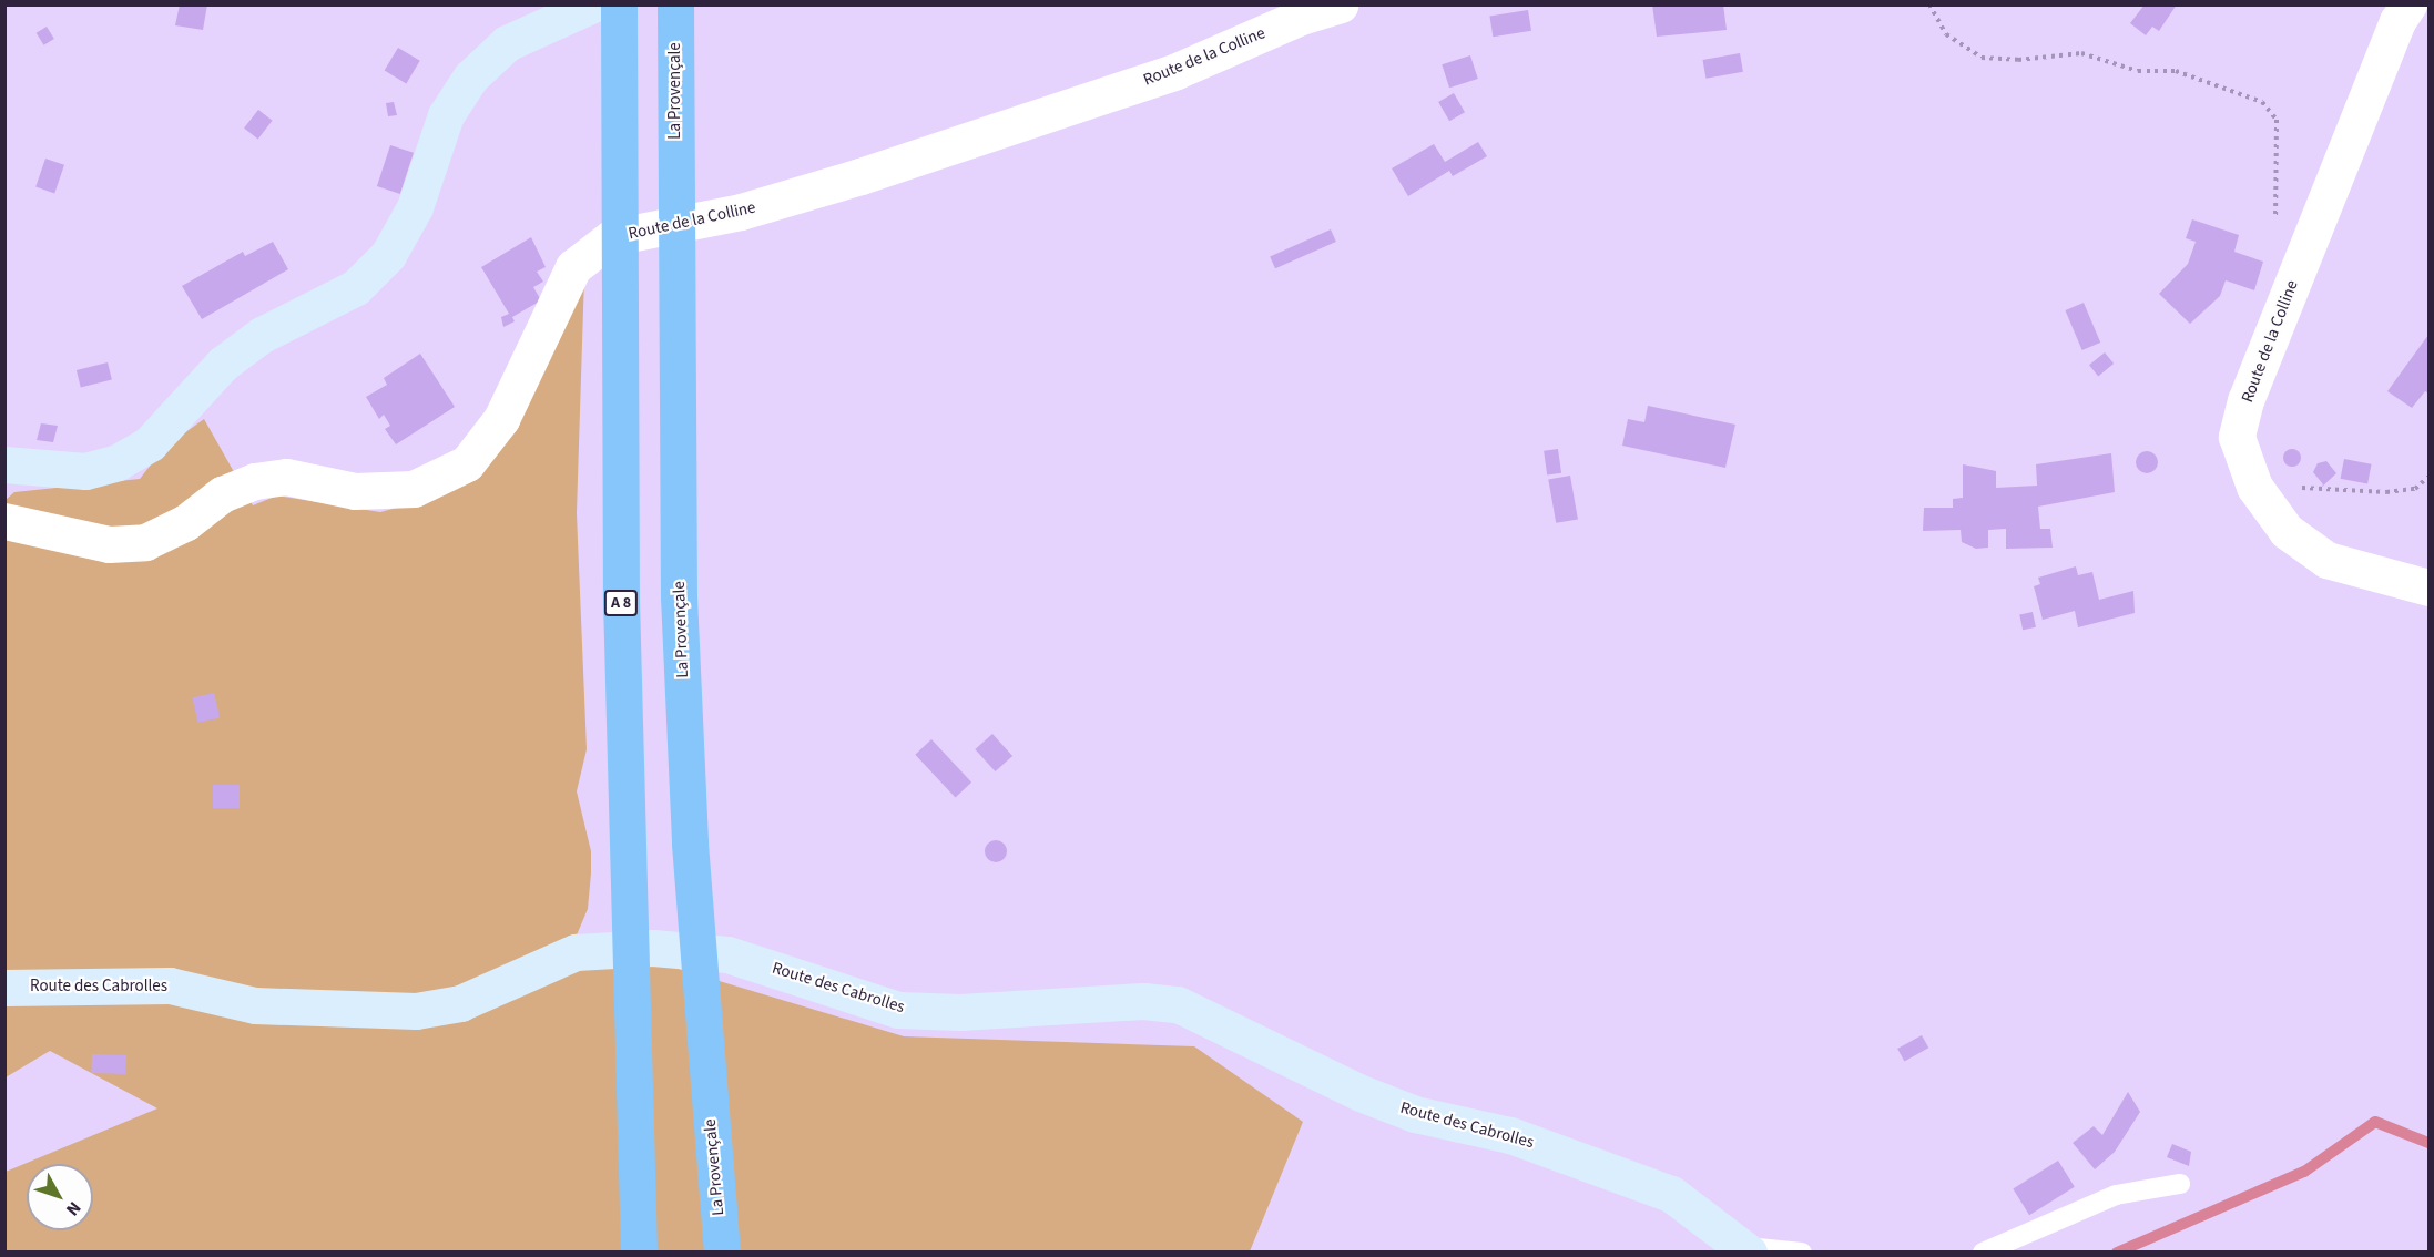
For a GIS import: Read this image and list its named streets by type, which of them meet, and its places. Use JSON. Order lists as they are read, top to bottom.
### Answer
{
  "streets": {
    "highway": ["La Provençale", "A 8"],
    "street": ["Route de la Colline", "Route des Cabrolles"]
  },
  "north": "bottom right"
}
